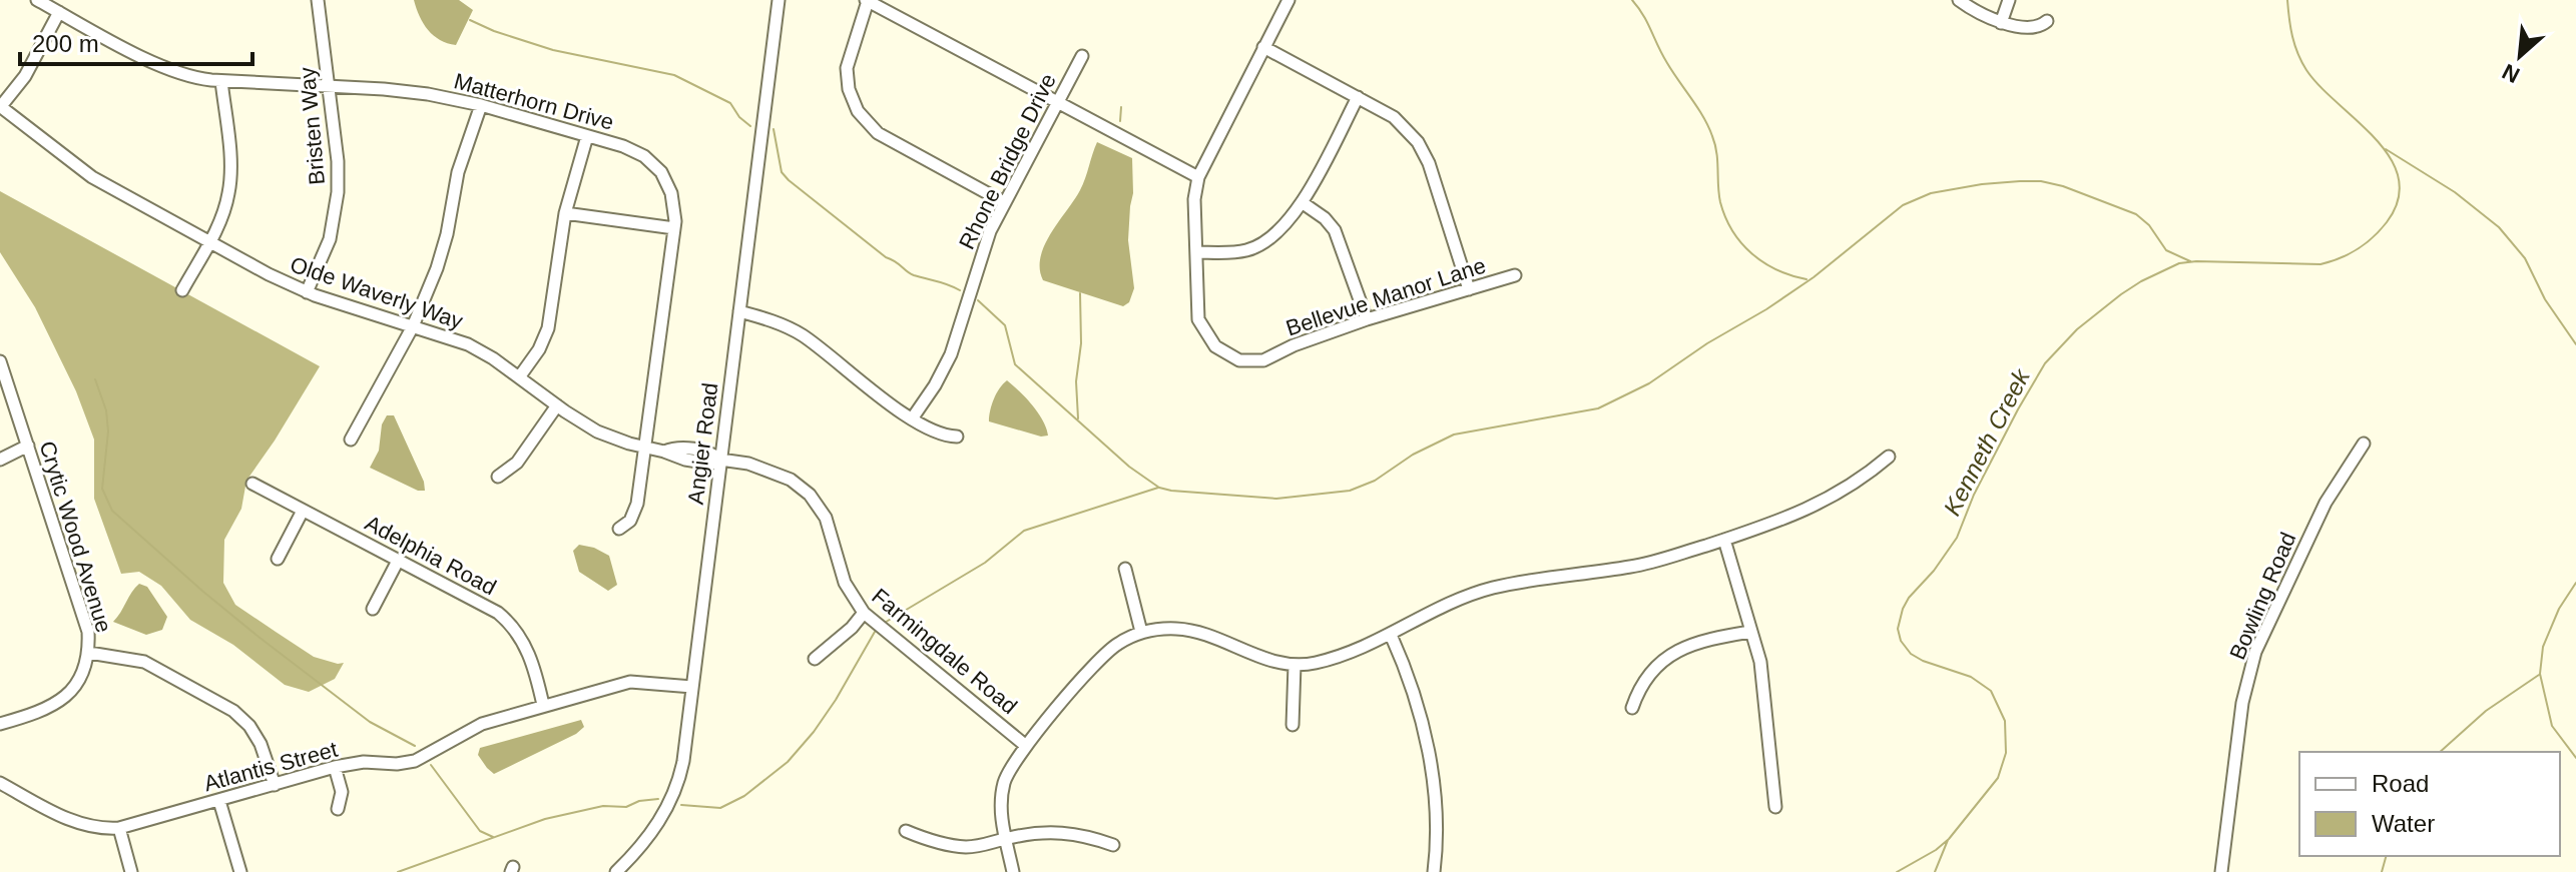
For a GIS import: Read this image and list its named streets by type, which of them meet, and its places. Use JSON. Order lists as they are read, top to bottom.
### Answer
{
  "streets": {
    "street": [
      "Matterhorn Drive",
      "Bristen Way",
      "Rhone Bridge Drive",
      "Olde Waverly Way",
      "Bellevue Manor Lane",
      "Angier Road",
      "Crytic Wood Avenue",
      "Adelphia Road",
      "Bowling Road",
      "Farmingdale Road",
      "Atlantis Street"
    ]
  },
  "crossings": [
    ["Matterhorn Drive", "Bristen Way"],
    ["Matterhorn Drive", "Olde Waverly Way"],
    ["Bristen Way", "Olde Waverly Way"],
    ["Olde Waverly Way", "Angier Road"],
    ["Olde Waverly Way", "Farmingdale Road"],
    ["Angier Road", "Farmingdale Road"],
    ["Angier Road", "Atlantis Street"],
    ["Adelphia Road", "Atlantis Street"]
  ],
  "water": ["Kenneth Creek"],
  "legend": ["Road", "Water"],
  "scale_bar": "200 m",
  "north": "bottom left"
}
